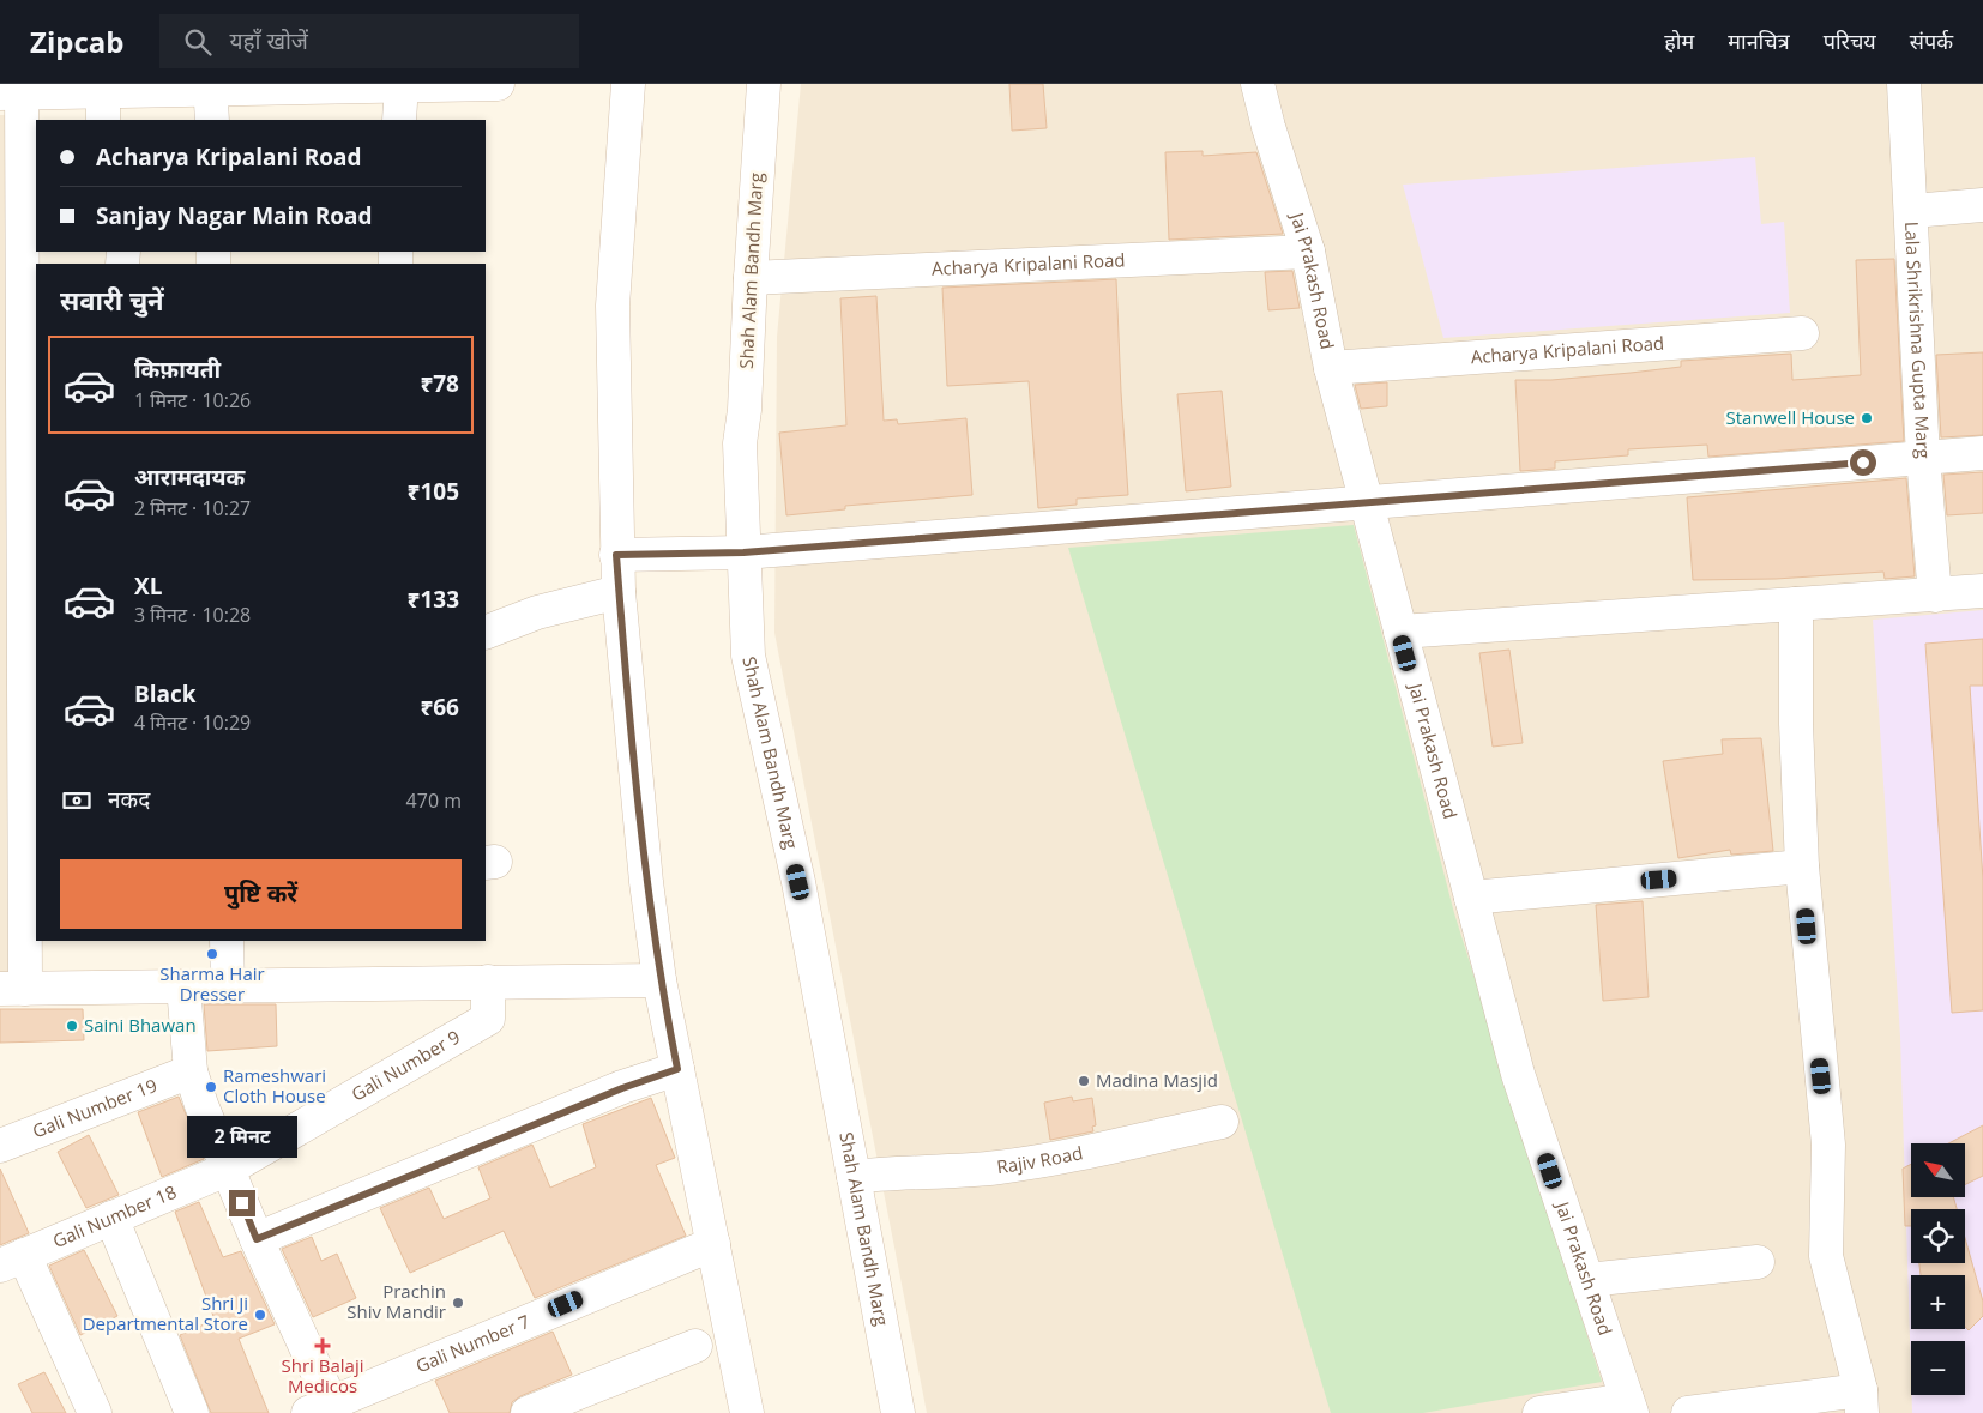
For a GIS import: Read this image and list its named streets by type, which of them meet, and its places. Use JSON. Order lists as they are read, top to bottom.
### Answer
{
  "streets": {
    "street": [
      "Acharya Kripalani Road",
      "Shah Alam Bandh Marg",
      "Jai Prakash Road",
      "Lala Shrikrishna Gupta Marg",
      "Gali Number 9",
      "Gali Number 19",
      "Rajiv Road",
      "Gali Number 18",
      "Gali Number 7"
    ]
  },
  "crossings": [
    ["Acharya Kripalani Road", "Shah Alam Bandh Marg"],
    ["Acharya Kripalani Road", "Jai Prakash Road"],
    ["Shah Alam Bandh Marg", "Rajiv Road"],
    ["Gali Number 9", "Gali Number 18"]
  ],
  "places": {
    "other": [
      "Stanwell House",
      "Sharma Hair Dresser",
      "Saini Bhawan",
      "Madina Masjid",
      "Rameshwari Cloth House",
      "Prachin Shiv Mandir",
      "Shri Ji Departmental Store"
    ],
    "health": ["Shri Balaji Medicos"]
  },
  "north": "top left",
  "page": {
    "header": "Zipcab",
    "search": "यहाँ खोजें",
    "nav": [
      "होम",
      "मानचित्र",
      "परिचय",
      "संपर्क"
    ],
    "banner": ["Acharya Kripalani Road", "Sanjay Nagar Main Road"],
    "heading": "सवारी चुनें",
    "list": [
      {
        "name": "किफ़ायती",
        "note": "1 मिनट · 10:26",
        "value": "₹78"
      },
      {
        "name": "आरामदायक",
        "note": "2 मिनट · 10:27",
        "value": "₹105"
      },
      {
        "name": "XL",
        "note": "3 मिनट · 10:28",
        "value": "₹133"
      },
      {
        "name": "Black",
        "note": "4 मिनट · 10:29",
        "value": "₹66"
      }
    ],
    "pay": ["नकद", "470 m"],
    "buttons": "पुष्टि करें",
    "bubble": "2 मिनट",
    "map_buttons": ["+", "−"]
  }
}
